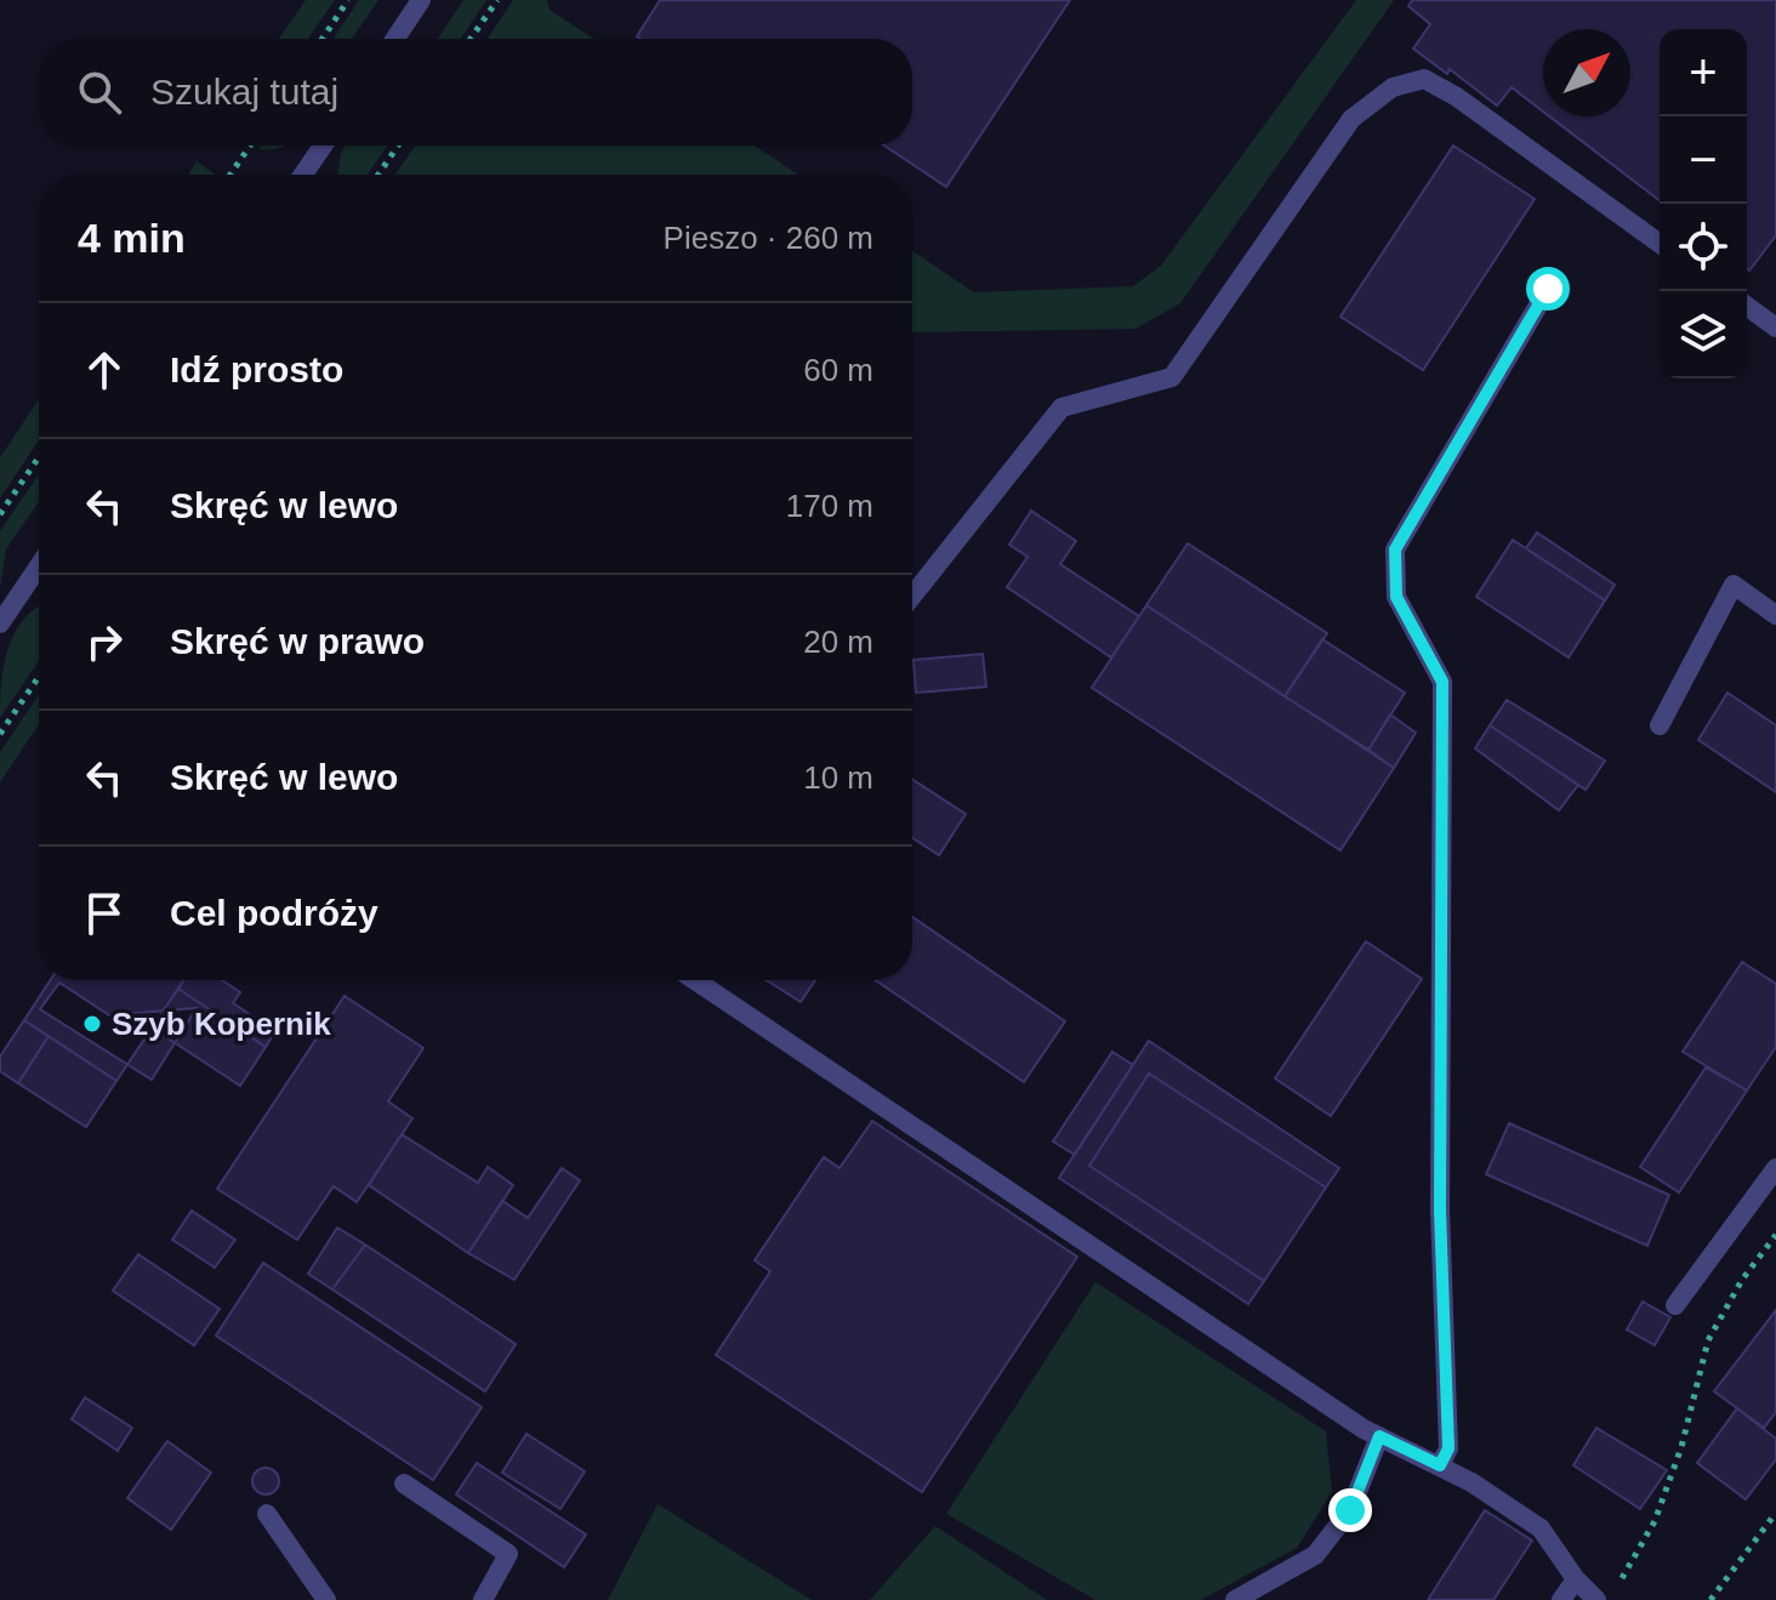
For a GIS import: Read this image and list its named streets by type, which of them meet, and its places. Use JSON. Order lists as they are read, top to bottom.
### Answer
{
  "places": ["Szyb Kopernik"],
  "north": "top right",
  "page": {
    "map_buttons": ["+", "−"],
    "search": "Szukaj tutaj",
    "heading": ["4 min", "Pieszo · 260 m"],
    "list": [
      ["Idź prosto", "60 m"],
      ["Skręć w lewo", "170 m"],
      ["Skręć w prawo", "20 m"],
      ["Skręć w lewo", "10 m"],
      "Cel podróży"
    ]
  }
}
